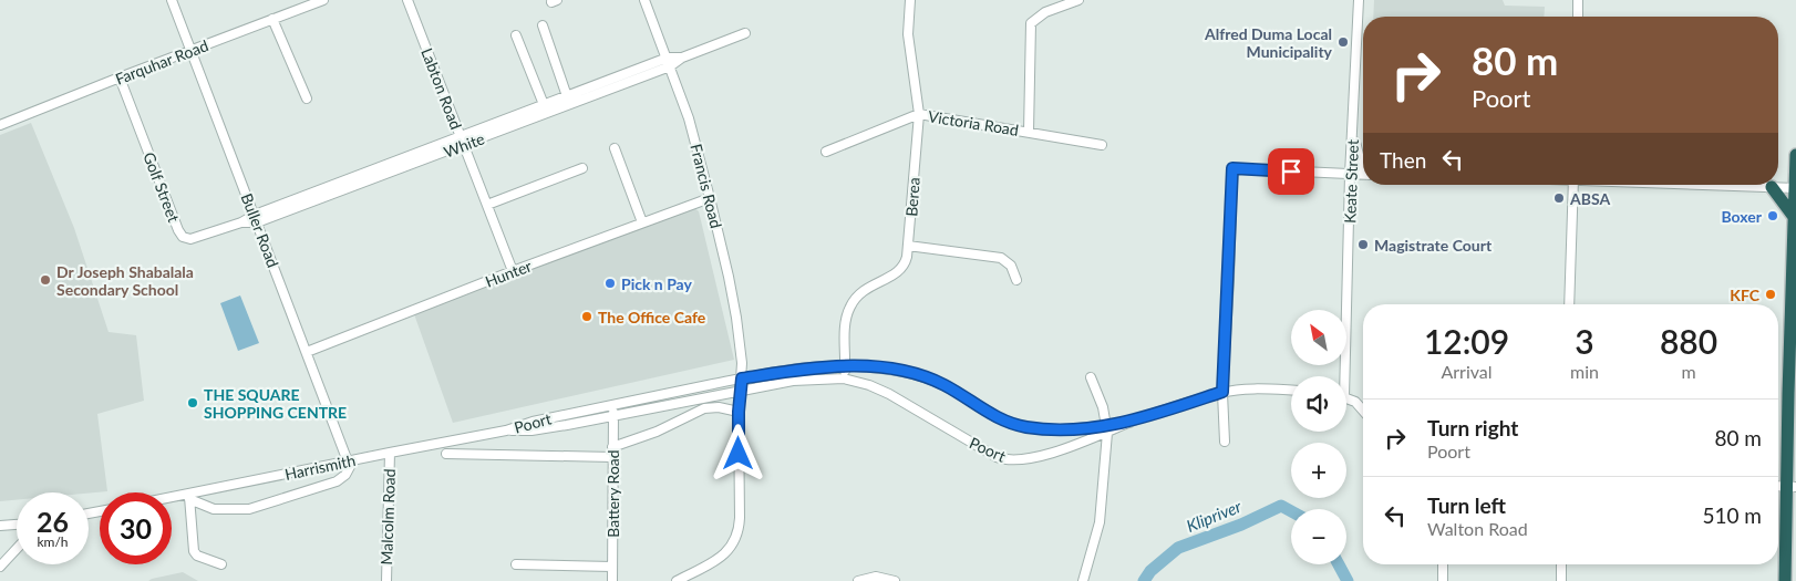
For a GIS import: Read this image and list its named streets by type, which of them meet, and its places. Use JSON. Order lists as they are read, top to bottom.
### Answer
{
  "streets": {
    "street": [
      "Farquhar Road",
      "Labton Road",
      "Victoria Road",
      "White",
      "Keate Street",
      "Francis Road",
      "Golf Street",
      "Berea",
      "Buller Road",
      "Hunter",
      "Poort",
      "Harrismith",
      "Battery Road",
      "Malcolm Road"
    ]
  },
  "crossings": [
    ["Farquhar Road", "Golf Street"],
    ["Farquhar Road", "Buller Road"],
    ["Labton Road", "White"],
    ["Labton Road", "Hunter"],
    ["Victoria Road", "Berea"],
    ["White", "Francis Road"],
    ["White", "Golf Street"],
    ["White", "Buller Road"],
    ["Francis Road", "Hunter"],
    ["Francis Road", "Poort"],
    ["Golf Street", "Buller Road"],
    ["Berea", "Poort"],
    ["Buller Road", "Hunter"],
    ["Buller Road", "Harrismith"],
    ["Poort", "Harrismith"],
    ["Poort", "Battery Road"],
    ["Harrismith", "Malcolm Road"]
  ],
  "water": ["Klipriver"],
  "places": [
    "Alfred Duma Local Municipality",
    "ABSA",
    "Boxer",
    "Magistrate Court",
    "Dr Joseph Shabalala Secondary School",
    "Pick n Pay",
    "KFC",
    "The Office Cafe",
    "THE SQUARE SHOPPING CENTRE"
  ],
  "north": "top left",
  "page": {
    "turn": ["80 m", "Poort"],
    "then": "Then",
    "eta": [
      "12:09",
      "Arrival",
      "3",
      "min",
      "880",
      "m"
    ],
    "map_buttons": ["+", "−"],
    "list": [
      {
        "name": "Turn right",
        "note": "Poort",
        "value": "80 m"
      },
      {
        "name": "Turn left",
        "note": "Walton Road",
        "value": "510 m"
      }
    ],
    "speed": "26 km/h",
    "limit": "30"
  }
}
